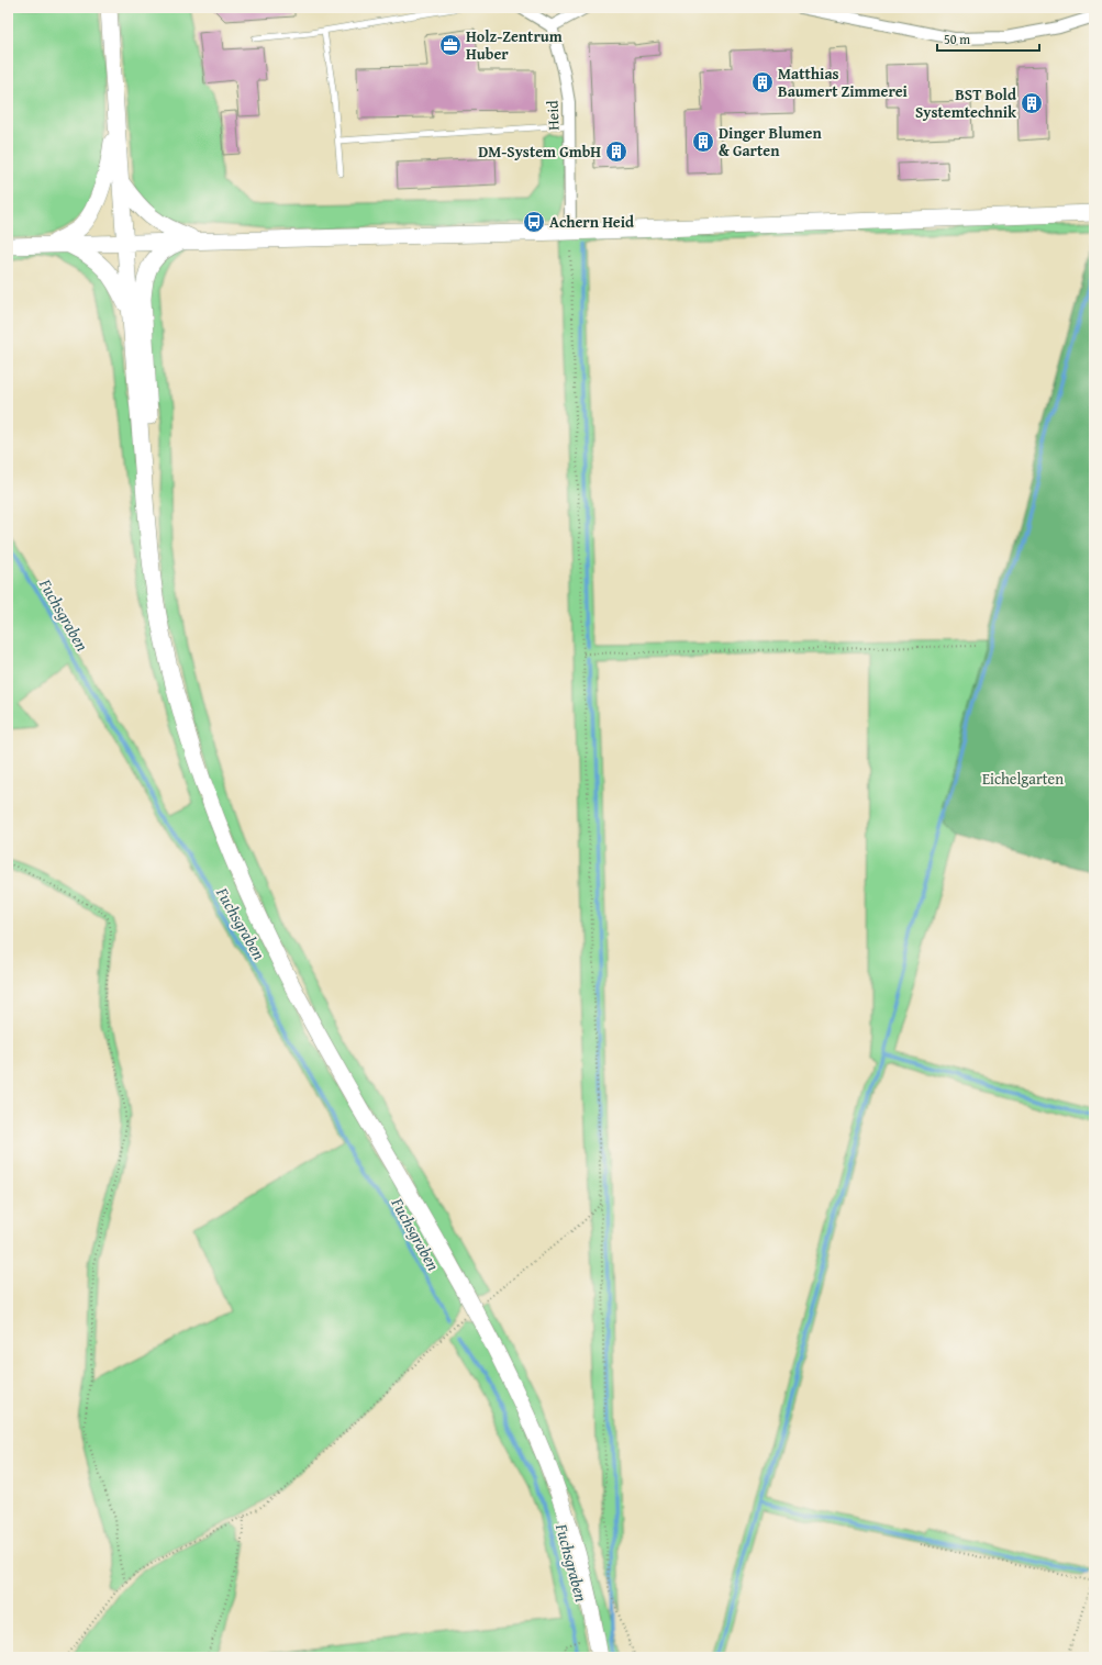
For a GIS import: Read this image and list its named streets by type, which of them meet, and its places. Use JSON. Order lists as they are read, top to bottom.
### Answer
{
  "streets": {
    "street": ["Heid"]
  },
  "water": ["Fuchsgraben"],
  "parks": ["Eichelgarten"],
  "places": {
    "office": ["Holz-Zentrum Huber"],
    "building": [
      "Matthias Baumert Zimmerei",
      "BST Bold Systemtechnik",
      "Dinger Blumen & Garten",
      "DM-System GmbH"
    ],
    "bus stop": ["Achern Heid"]
  },
  "scale_bar": "50 m"
}
